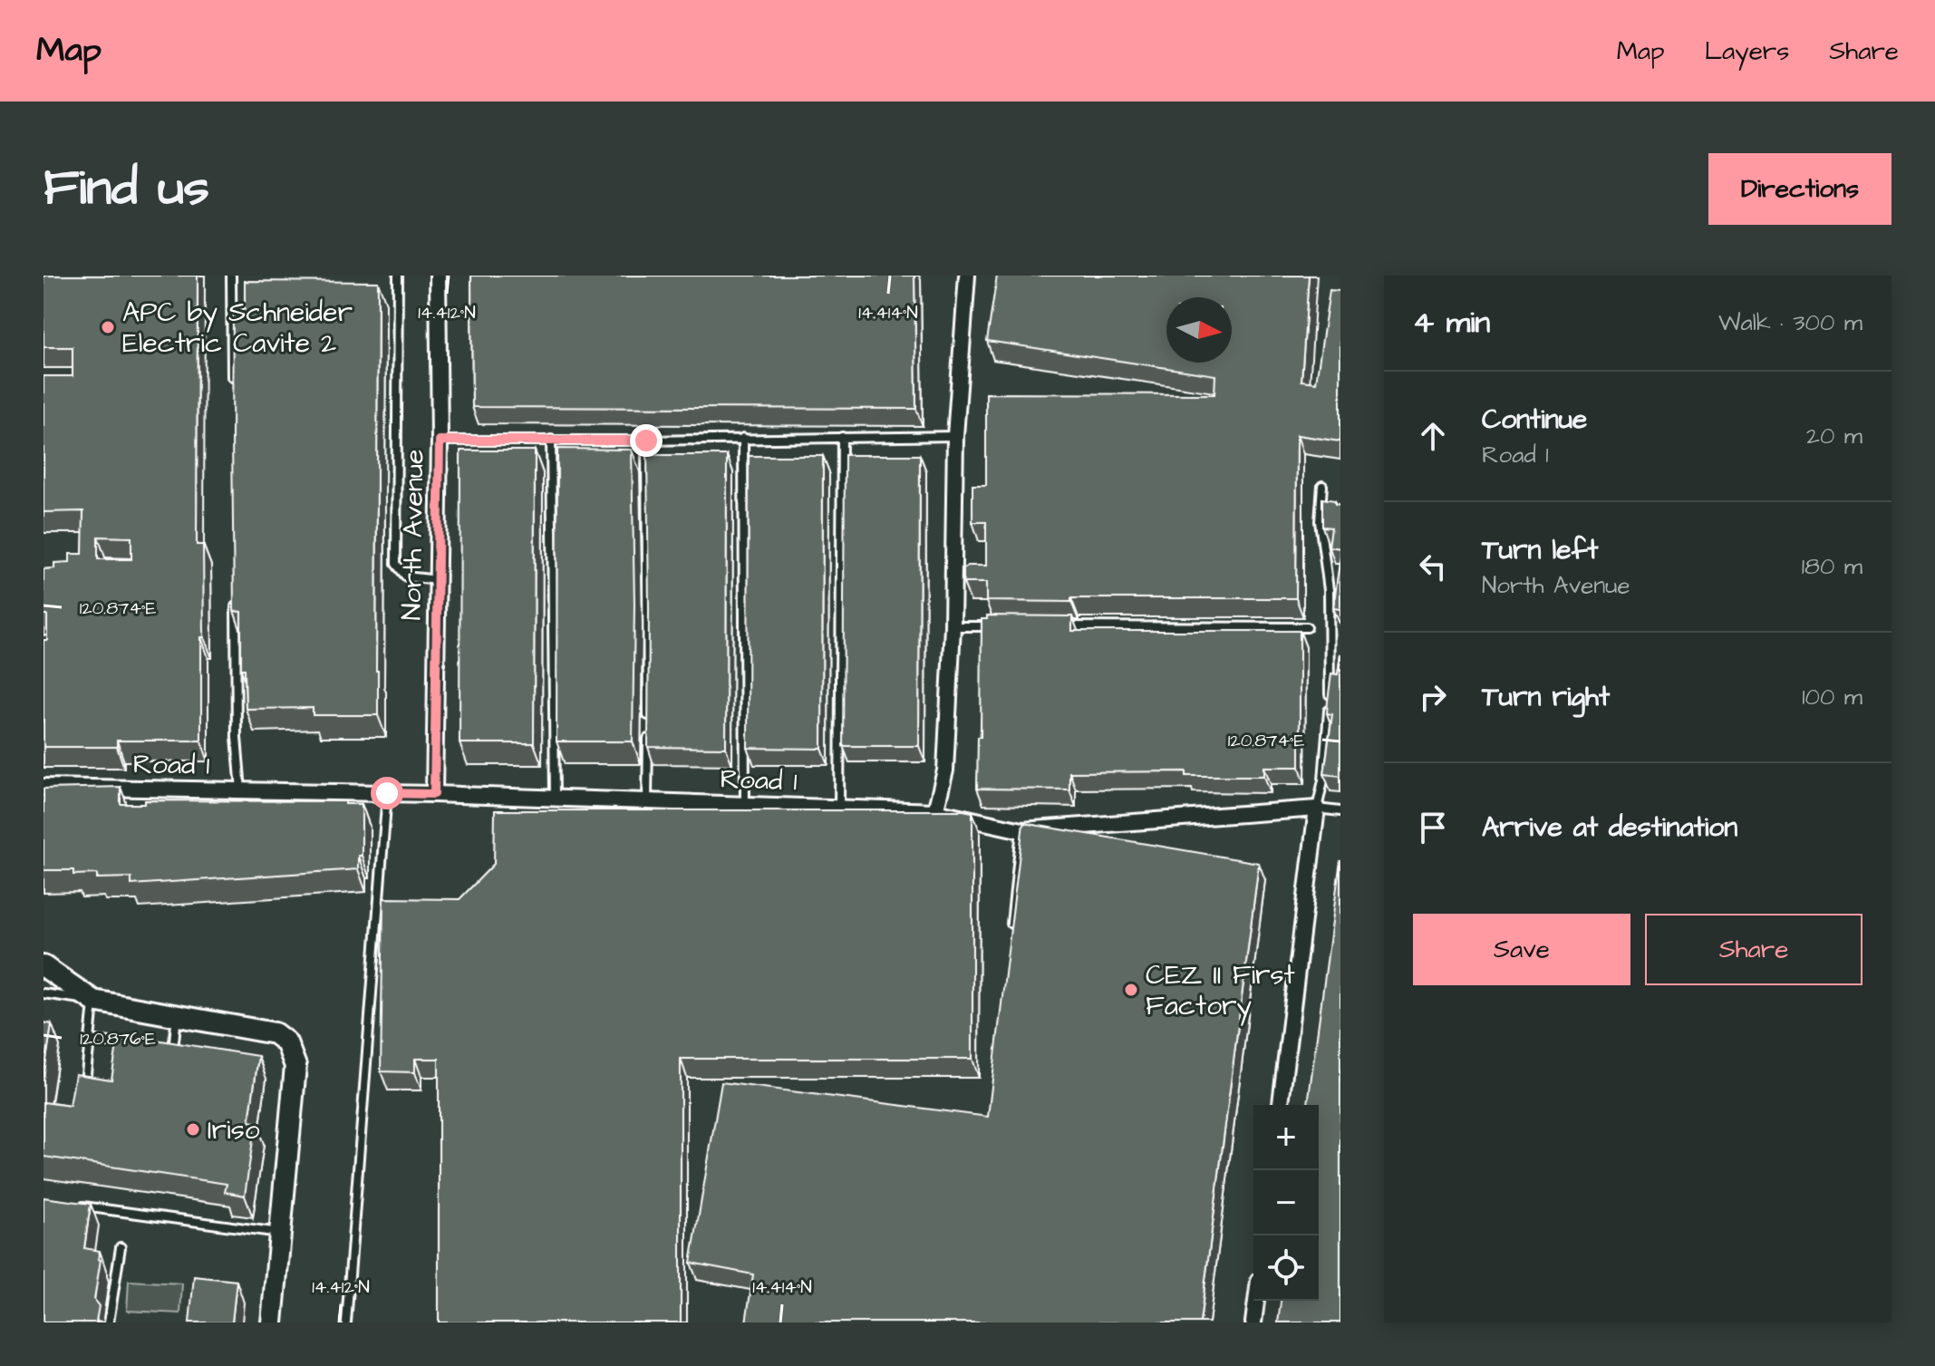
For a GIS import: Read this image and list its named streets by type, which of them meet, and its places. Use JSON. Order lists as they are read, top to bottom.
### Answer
{
  "streets": {
    "street": ["North Avenue", "Road 1"]
  },
  "crossings": [
    ["North Avenue", "Road 1"]
  ],
  "places": ["APC by Schneider Electric Cavite 2", "CEZ II First Factory", "Iriso"],
  "north": "right",
  "page": {
    "header": "Map",
    "nav": ["Map", "Layers", "Share"],
    "title": "Find us",
    "buttons": [
      "Directions",
      ["Save", "Share"]
    ],
    "heading": ["4 min", "Walk · 300 m"],
    "list": [
      ["Continue", "Road 1", "20 m"],
      ["Turn left", "North Avenue", "180 m"],
      ["Turn right", "100 m"],
      "Arrive at destination"
    ],
    "map_buttons": ["+", "−"]
  },
  "coordinates": [
    "14.412°N",
    "14.414°N",
    "120.874°E",
    "120.876°E"
  ]
}
